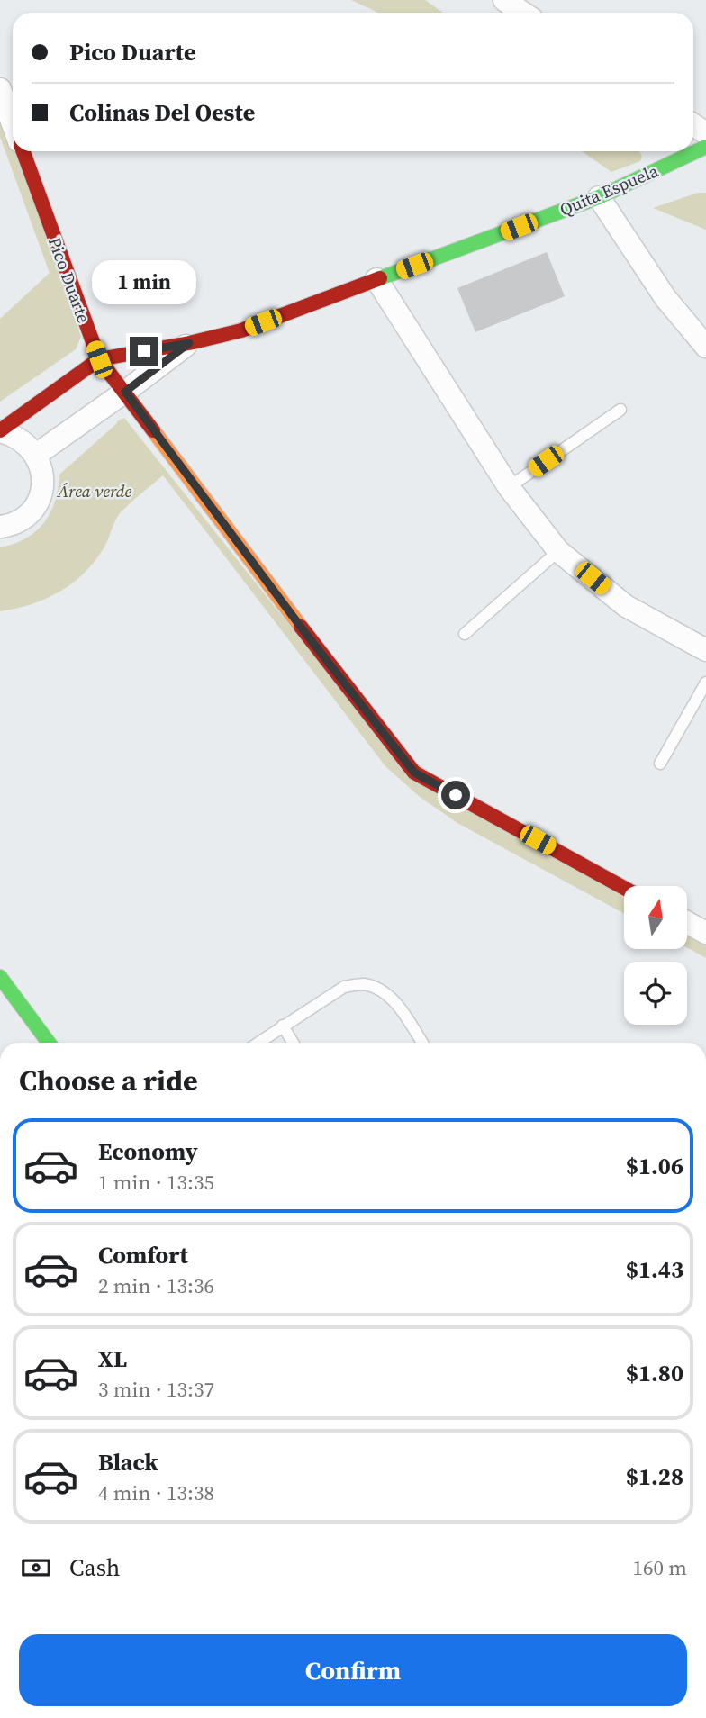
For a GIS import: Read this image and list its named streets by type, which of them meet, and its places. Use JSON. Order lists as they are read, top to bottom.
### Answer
{
  "streets": {
    "street": ["Quita Espuela", "Pico Duarte"]
  },
  "crossings": [
    ["Quita Espuela", "Pico Duarte"]
  ],
  "parks": ["Área verde"],
  "north": "top",
  "page": {
    "banner": ["Pico Duarte", "Colinas Del Oeste"],
    "bubble": "1 min",
    "heading": "Choose a ride",
    "list": [
      {
        "name": "Economy",
        "note": "1 min · 13:35",
        "value": "$1.06"
      },
      {
        "name": "Comfort",
        "note": "2 min · 13:36",
        "value": "$1.43"
      },
      {
        "name": "XL",
        "note": "3 min · 13:37",
        "value": "$1.80"
      },
      {
        "name": "Black",
        "note": "4 min · 13:38",
        "value": "$1.28"
      }
    ],
    "pay": ["Cash", "160 m"],
    "buttons": "Confirm"
  }
}
